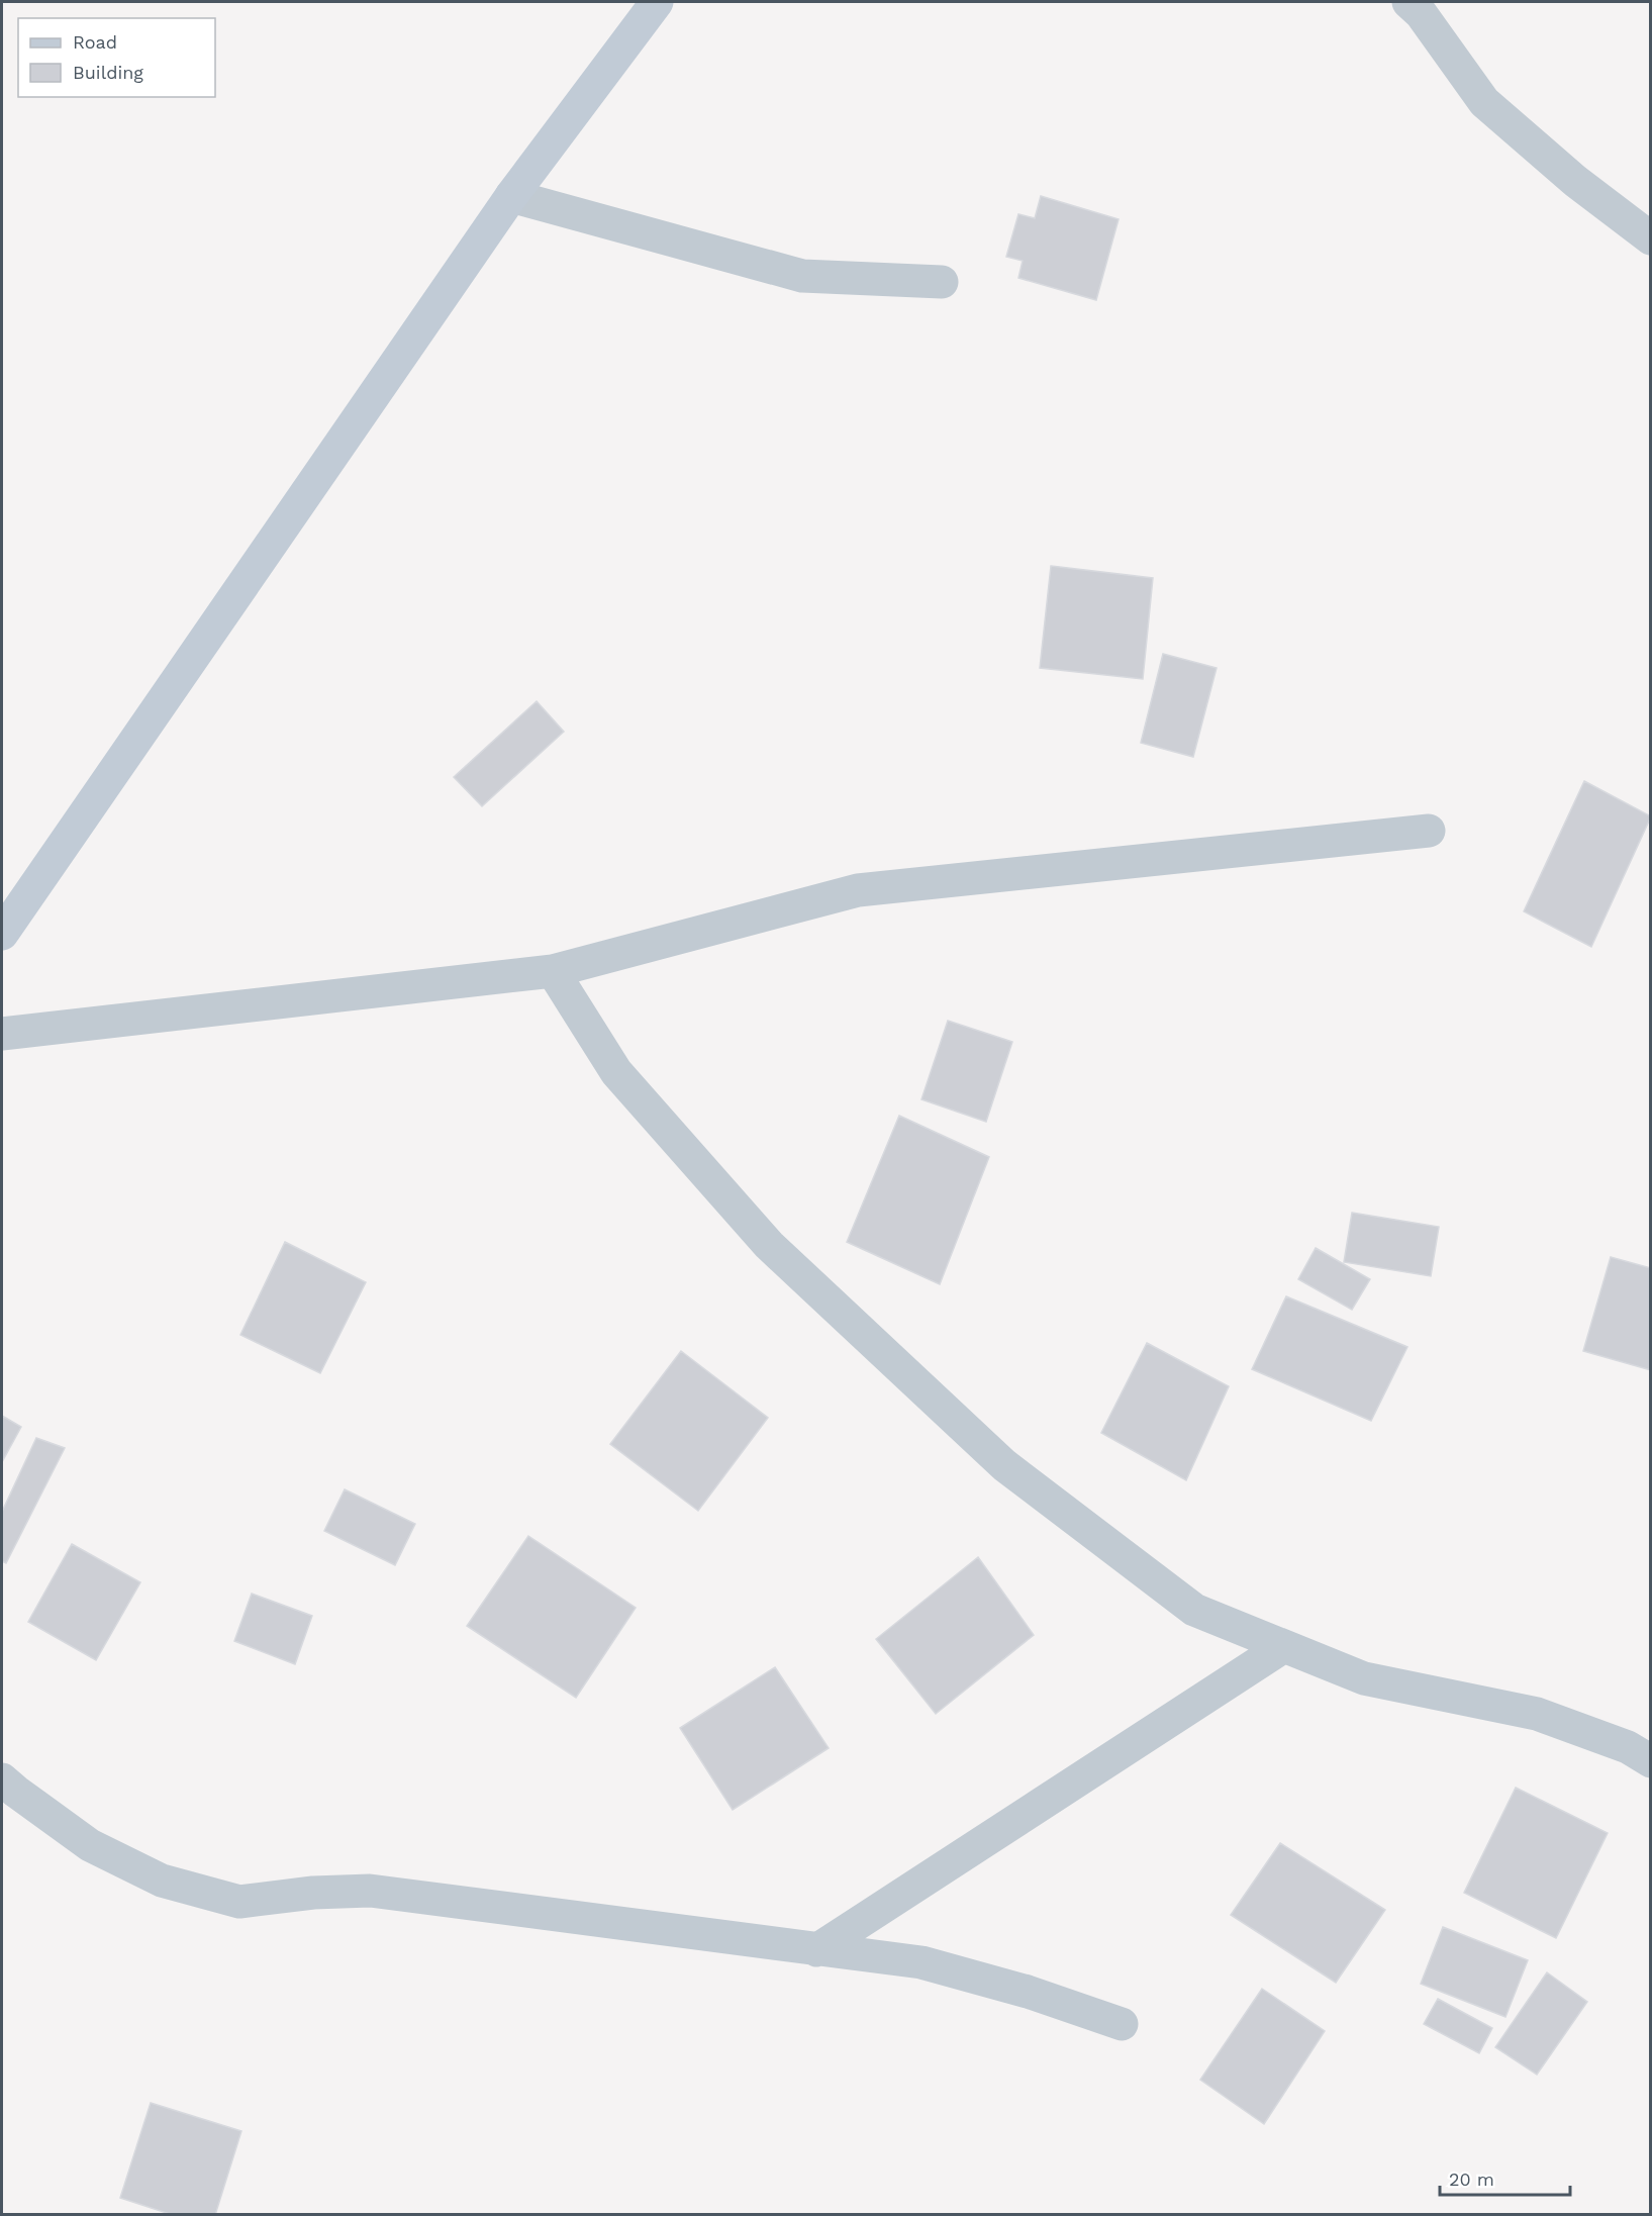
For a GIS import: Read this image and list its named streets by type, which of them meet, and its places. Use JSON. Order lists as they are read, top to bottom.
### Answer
{
  "legend": ["Road", "Building"],
  "scale_bar": "20 m"
}
